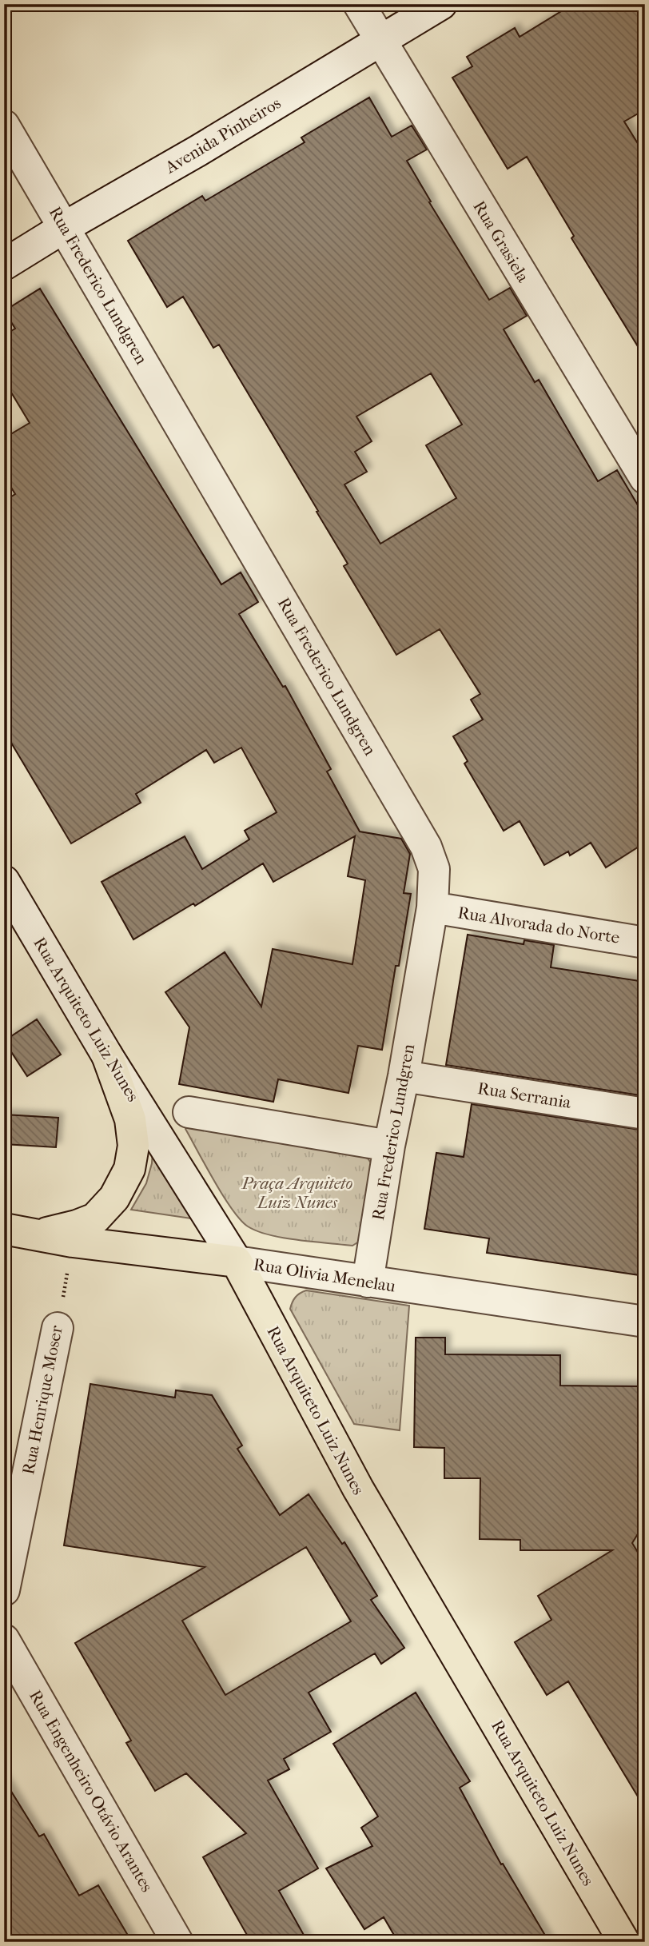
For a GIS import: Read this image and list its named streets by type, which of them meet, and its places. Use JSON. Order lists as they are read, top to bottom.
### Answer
{
  "streets": {
    "main road": ["Rua Arquiteto Luiz Nunes", "Rua Olivia Menelau"],
    "street": [
      "Avenida Pinheiros",
      "Rua Grasiela",
      "Rua Frederico Lundgren",
      "Rua Alvorada do Norte",
      "Rua Serrania",
      "Rua Henrique Moser",
      "Rua Engenheiro Otávio Arantes"
    ]
  },
  "crossings": [
    ["Avenida Pinheiros", "Rua Grasiela"],
    ["Avenida Pinheiros", "Rua Frederico Lundgren"],
    ["Rua Frederico Lundgren", "Rua Alvorada do Norte"],
    ["Rua Frederico Lundgren", "Rua Serrania"],
    ["Rua Frederico Lundgren", "Rua Olivia Menelau"],
    ["Rua Arquiteto Luiz Nunes", "Rua Olivia Menelau"],
    ["Rua Olivia Menelau", "Rua Henrique Moser"]
  ],
  "parks": ["Praça Arquiteto Luiz Nunes"]
}
